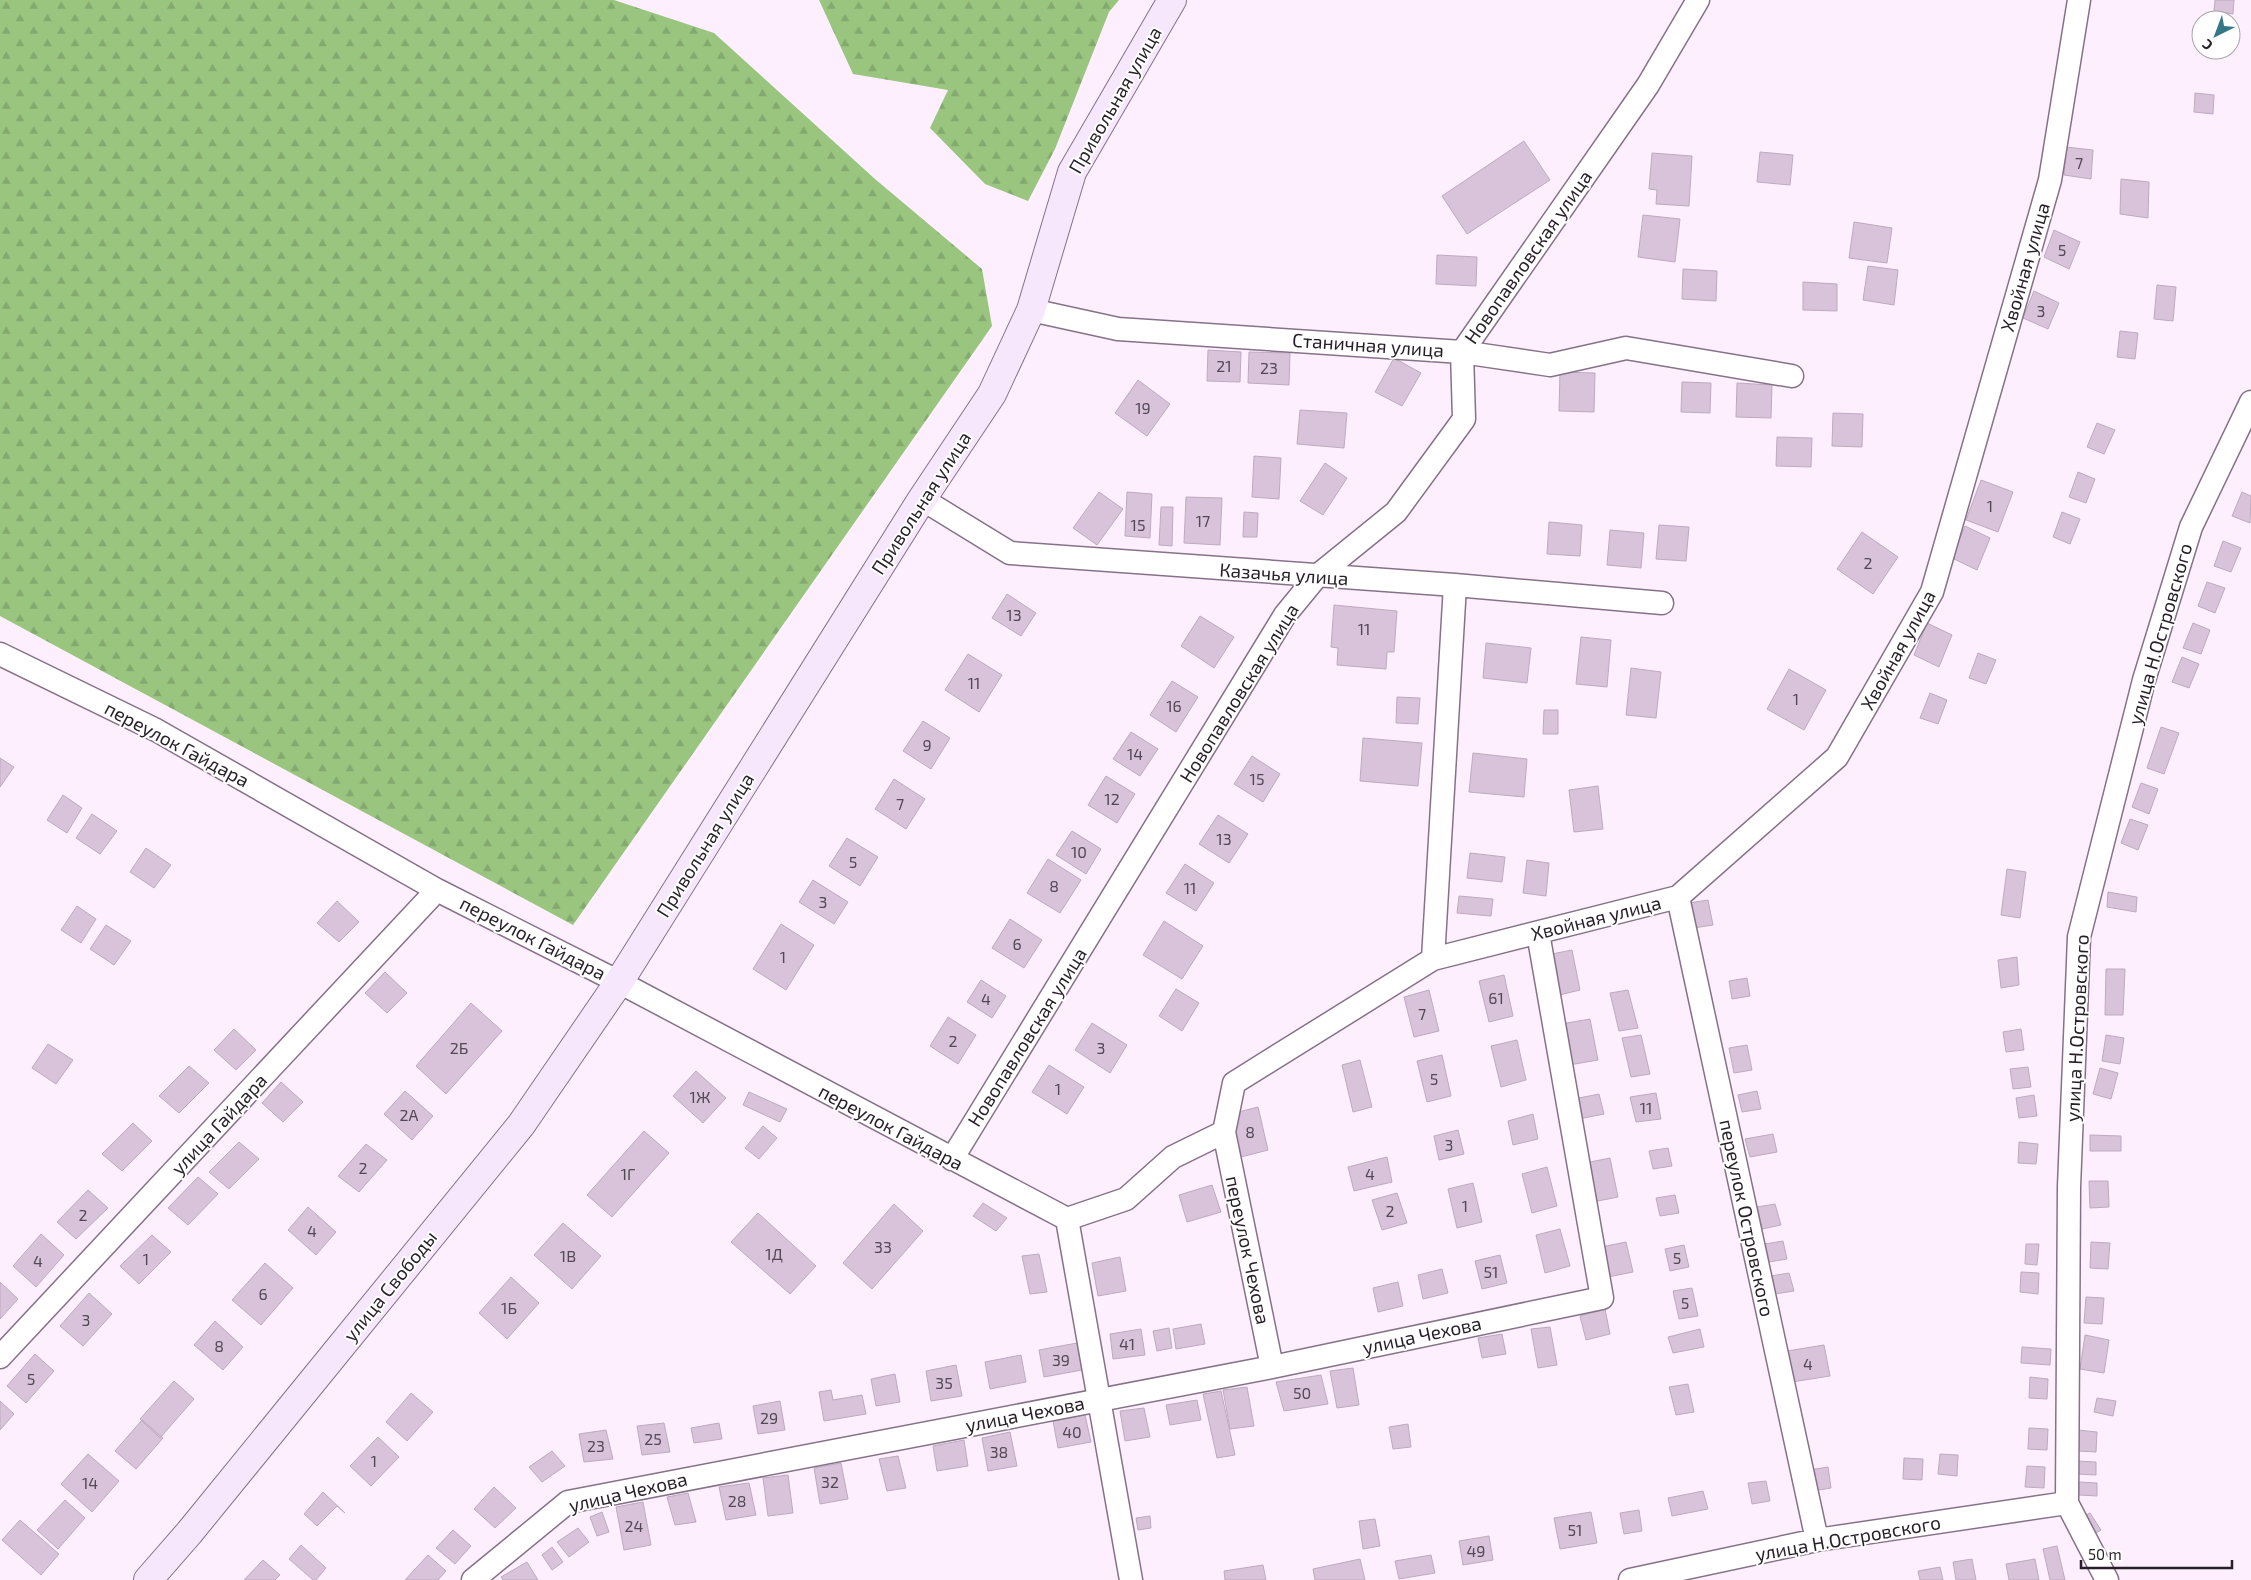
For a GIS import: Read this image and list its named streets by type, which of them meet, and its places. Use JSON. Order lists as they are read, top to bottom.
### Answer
{
  "streets": {
    "street": [
      "Привольная улица",
      "Новопавловская улица",
      "Хвойная улица",
      "Станичная улица",
      "Казачья улица",
      "улица Н.Островского",
      "переулок Гайдара",
      "улица Гайдара",
      "переулок Островского",
      "переулок Чехова",
      "улица Свободы",
      "улица Чехова"
    ]
  },
  "crossings": [
    ["Привольная улица", "Станичная улица"],
    ["Привольная улица", "Казачья улица"],
    ["Привольная улица", "переулок Гайдара"],
    ["Привольная улица", "улица Свободы"],
    ["Новопавловская улица", "Станичная улица"],
    ["Новопавловская улица", "Казачья улица"],
    ["Новопавловская улица", "переулок Гайдара"],
    ["Хвойная улица", "переулок Островского"],
    ["Хвойная улица", "переулок Чехова"],
    ["Хвойная улица", "улица Чехова"],
    ["улица Н.Островского", "переулок Островского"],
    ["переулок Гайдара", "улица Гайдара"],
    ["переулок Гайдара", "улица Свободы"],
    ["переулок Чехова", "улица Чехова"]
  ],
  "house_numbers": [
    "7",
    "5",
    "3",
    "21",
    "23",
    "19",
    "1",
    "17",
    "15",
    "2",
    "13",
    "11",
    "11",
    "1",
    "16",
    "9",
    "14",
    "15",
    "12",
    "7",
    "13",
    "10",
    "5",
    "8",
    "11",
    "3",
    "6",
    "1",
    "61",
    "4",
    "7",
    "2",
    "2Б",
    "3",
    "5",
    "1",
    "1Ж",
    "11",
    "2А",
    "8",
    "3",
    "2",
    "1Г",
    "4",
    "1",
    "2",
    "2",
    "4",
    "33",
    "1Д",
    "1В",
    "5",
    "1",
    "4",
    "51",
    "6",
    "5",
    "1Б",
    "3",
    "41",
    "8",
    "39",
    "4",
    "5",
    "35",
    "50",
    "29",
    "40",
    "25",
    "23",
    "38",
    "1",
    "32",
    "14",
    "28",
    "24",
    "51",
    "49"
  ],
  "scale_bar": "50 m",
  "north": "bottom left"
}
